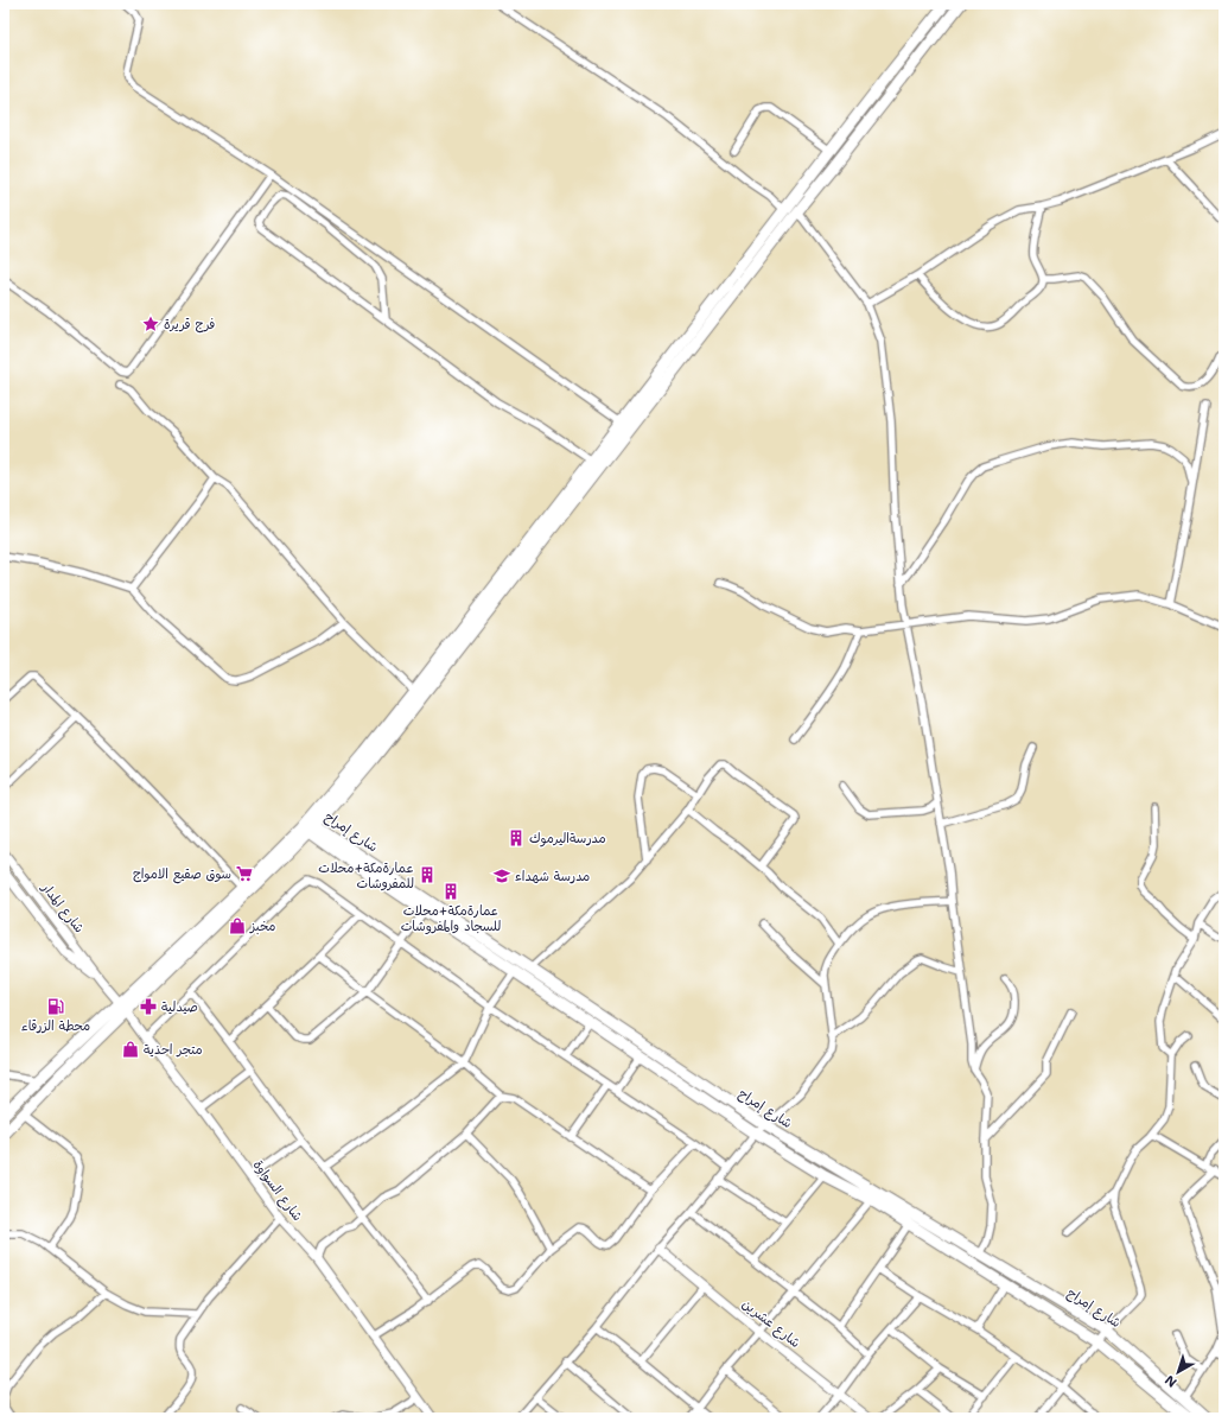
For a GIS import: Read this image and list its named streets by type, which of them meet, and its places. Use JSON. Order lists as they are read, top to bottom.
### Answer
{
  "streets": {
    "main road": ["شارع إمراح"],
    "street": ["شارع المدار", "شارع السواوة", "شارع عشرين"]
  },
  "crossings": [
    ["شارع المدار", "شارع السواوة"]
  ],
  "places": {
    "place": ["فرج قريرة"],
    "building": ["مدرسةاليرموك", "عمارةمكة+محلات للمفروشات", "عمارةمكة+محلات للسجاد والمفروشات"],
    "supermarket": ["سوق صقيع الامواج"],
    "school or university": ["مدرسة شهداء"],
    "shop": ["مخبز", "متجر احذية"],
    "fuel station": ["محطة الزرقاء"],
    "pharmacy": ["صيدلية"]
  },
  "north": "bottom left"
}
